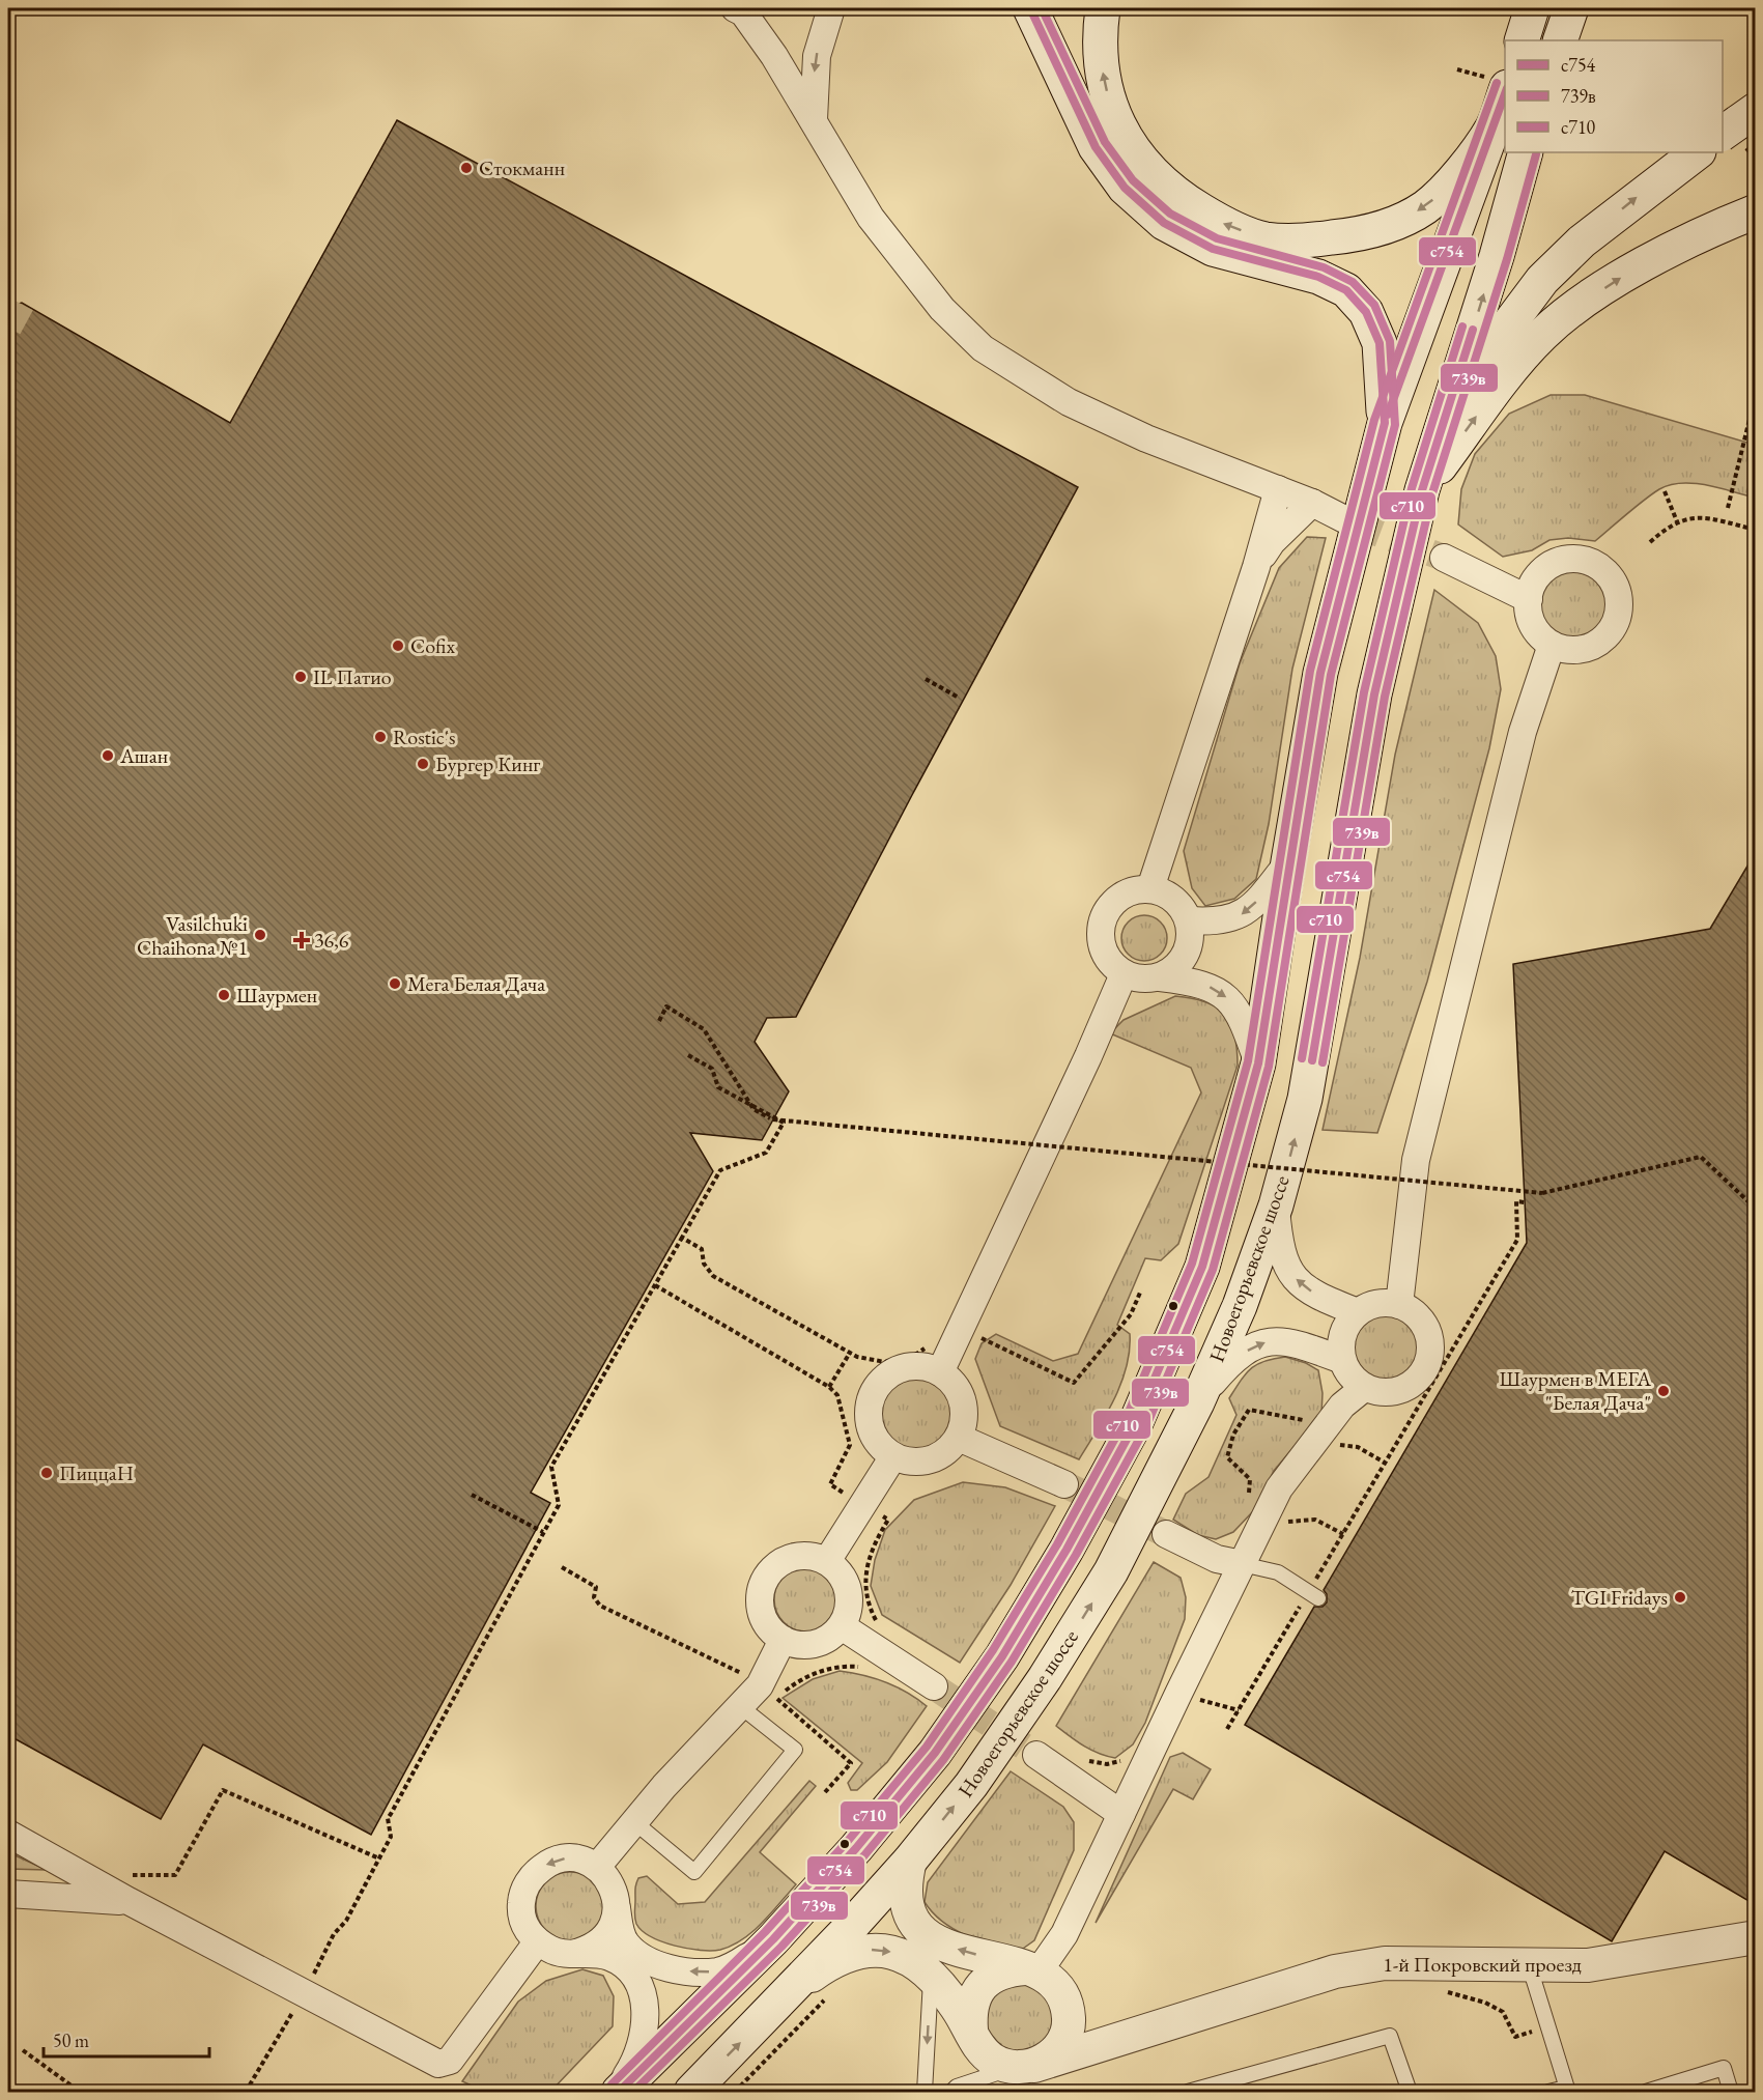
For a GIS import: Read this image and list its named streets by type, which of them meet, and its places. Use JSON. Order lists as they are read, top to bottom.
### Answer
{
  "streets": {
    "main road": ["Новоегорьевское шоссе"],
    "street": ["1-й Покровский проезд"]
  },
  "places": {
    "other": [
      "Стокманн",
      "Cofix",
      "IL Патио",
      "Rostic's",
      "Ашан",
      "Бургер Кинг",
      "Vasilchuki Chaihona №1",
      "Мега Белая Дача",
      "Шаурмен",
      "Шаурмен в МЕГА \"Белая Дача\"",
      "ПиццаН",
      "TGI Fridays"
    ],
    "health": ["36,6"]
  },
  "lines": ["transit line с754", "transit line 739в", "transit line с710"],
  "legend": ["с754", "739в", "с710"],
  "scale_bar": "50 m"
}
